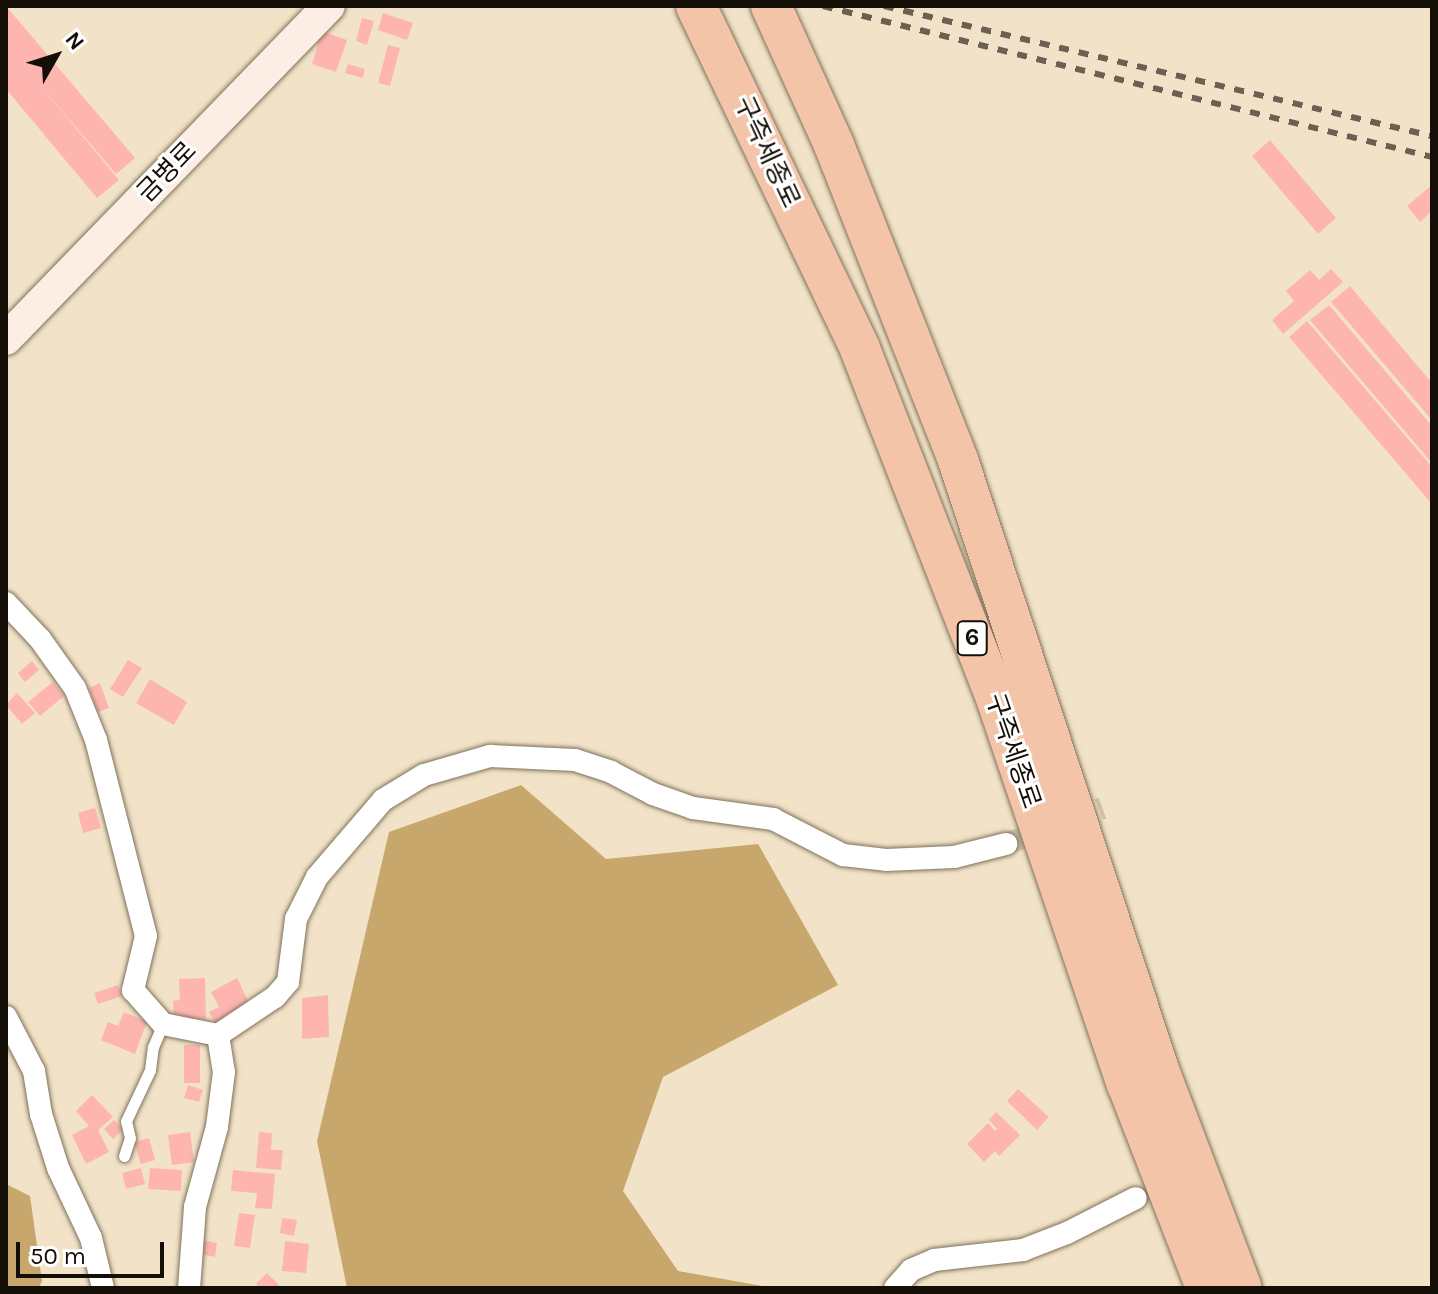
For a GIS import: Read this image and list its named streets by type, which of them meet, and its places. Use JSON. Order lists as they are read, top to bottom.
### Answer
{
  "streets": {
    "highway": ["구즉세종로", "6"],
    "street": ["금병로"]
  },
  "scale_bar": "50 m",
  "north": "top right"
}
